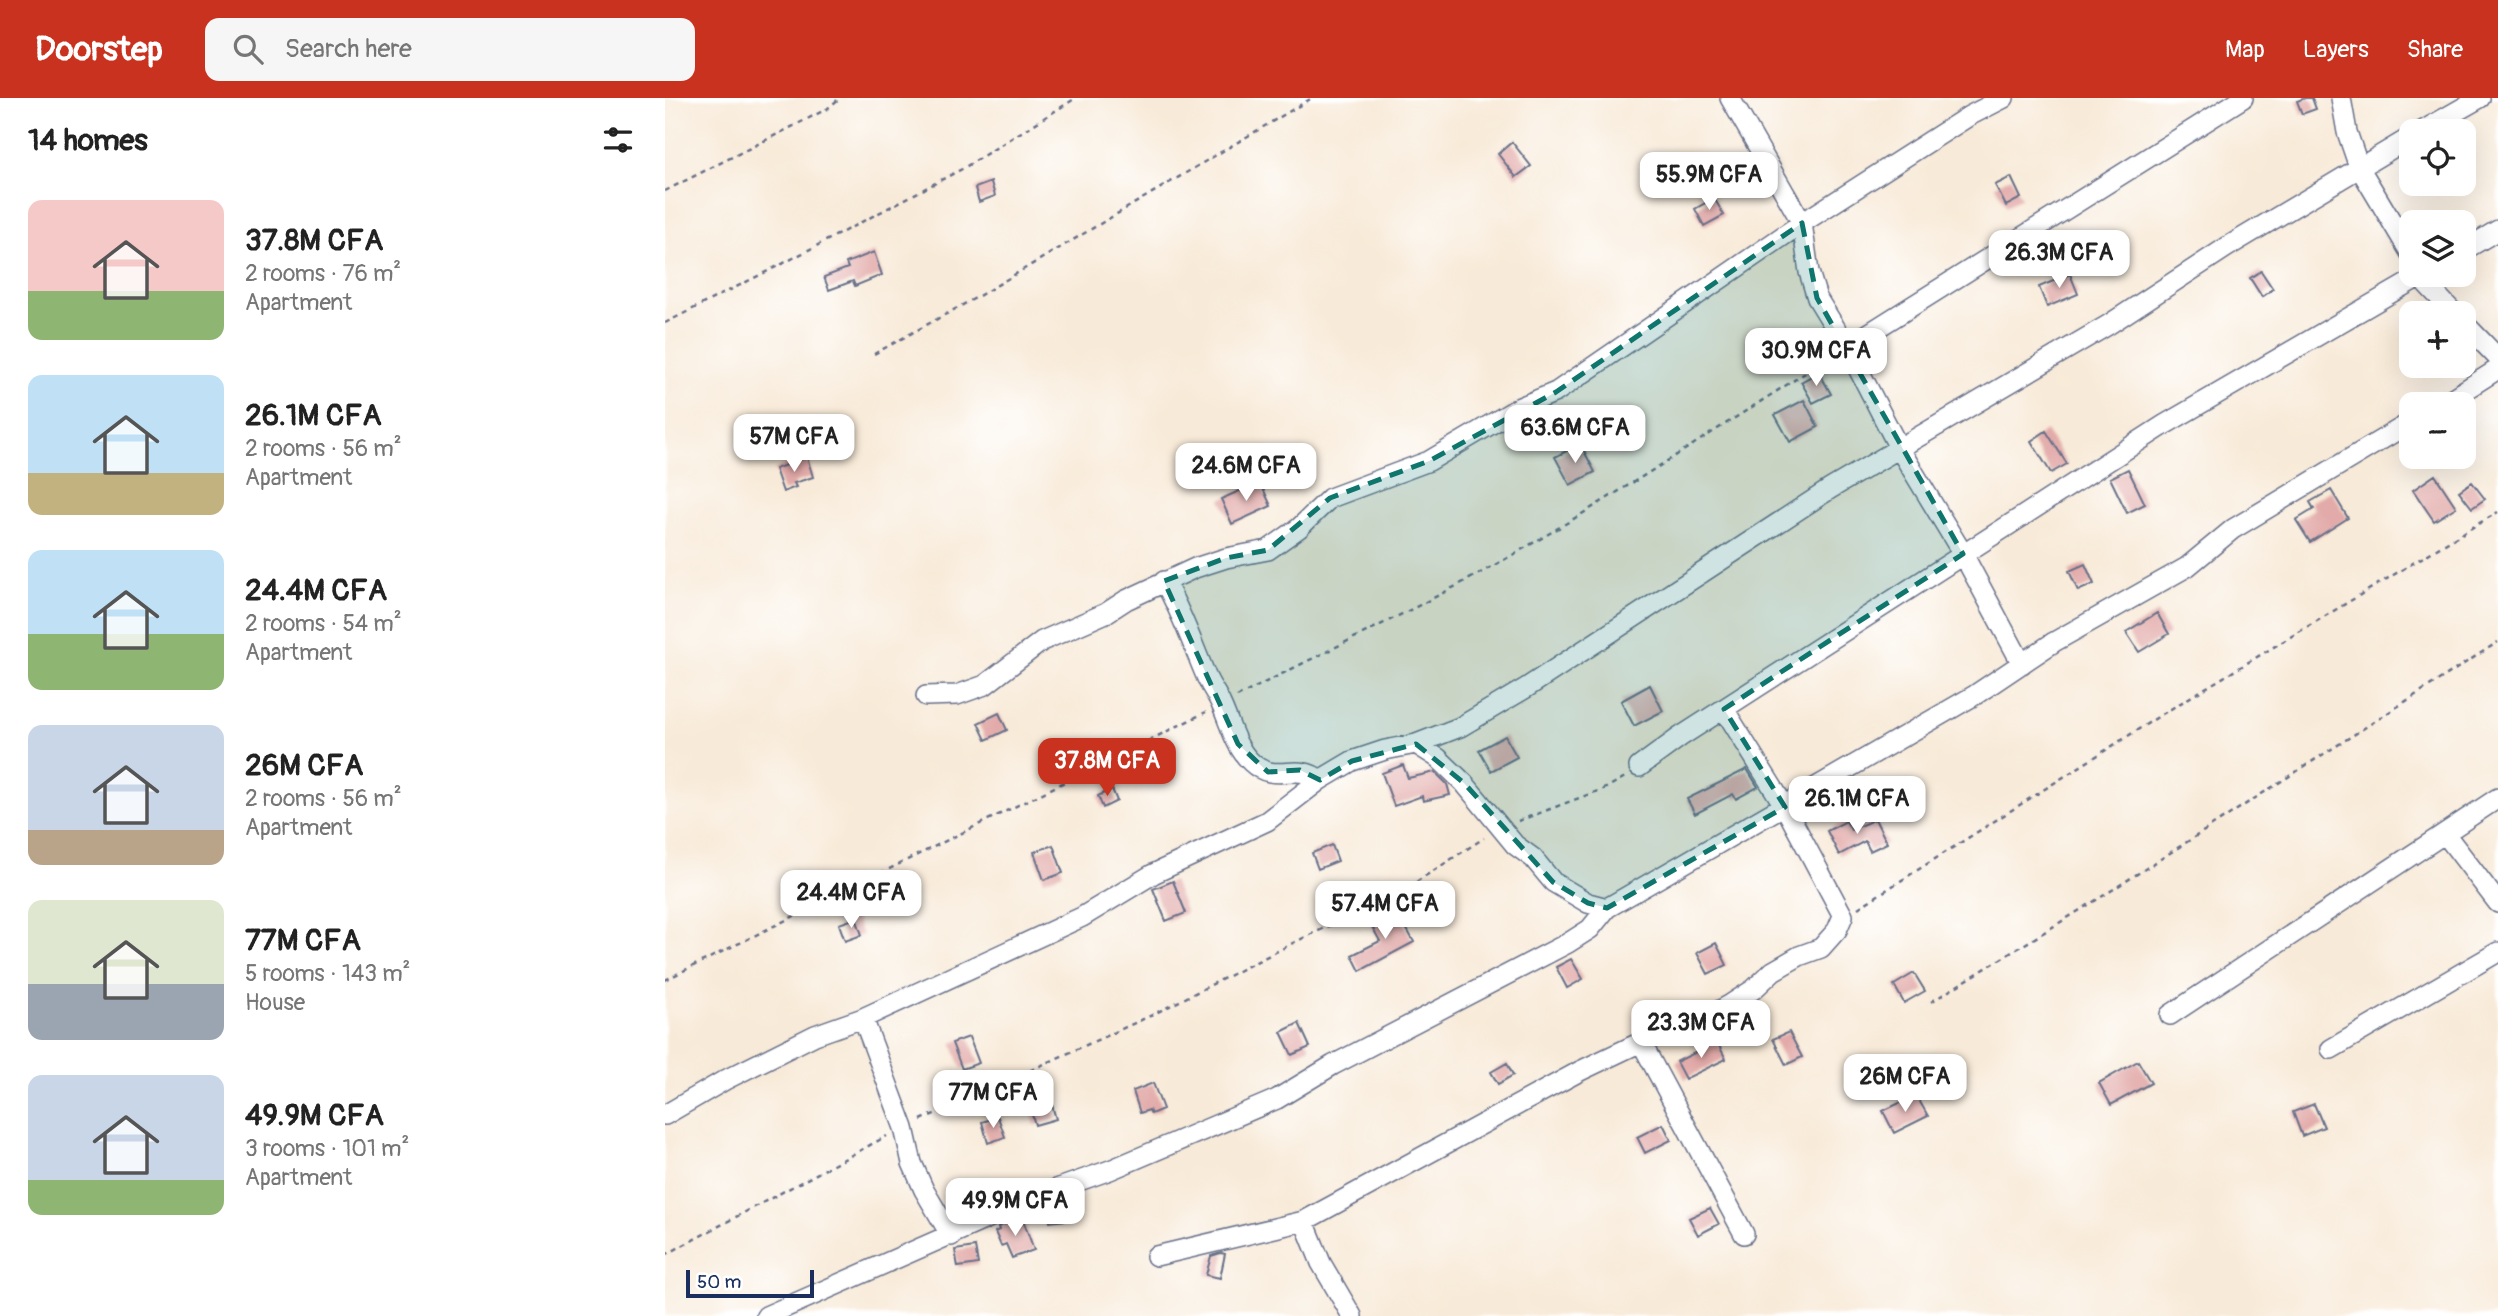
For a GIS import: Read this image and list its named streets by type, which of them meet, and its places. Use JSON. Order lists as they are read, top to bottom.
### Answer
{
  "scale_bar": "50 m",
  "page": {
    "header": "Doorstep",
    "search": "Search here",
    "nav": ["Map", "Layers", "Share"],
    "heading": "14 homes",
    "map_buttons": ["+", "−"],
    "price": [
      "55.9M CFA",
      "26.3M CFA",
      "30.9M CFA",
      "63.6M CFA",
      "57M CFA",
      "24.6M CFA",
      "37.8M CFA",
      "26.1M CFA",
      "24.4M CFA",
      "57.4M CFA",
      "23.3M CFA",
      "26M CFA",
      "77M CFA",
      "49.9M CFA"
    ],
    "list": [
      {
        "name": "37.8M CFA",
        "note": "2 rooms · 76 m² · Apartment"
      },
      {
        "name": "26.1M CFA",
        "note": "2 rooms · 56 m² · Apartment"
      },
      {
        "name": "24.4M CFA",
        "note": "2 rooms · 54 m² · Apartment"
      },
      {
        "name": "26M CFA",
        "note": "2 rooms · 56 m² · Apartment"
      },
      {
        "name": "77M CFA",
        "note": "5 rooms · 143 m² · House"
      },
      {
        "name": "49.9M CFA",
        "note": "3 rooms · 101 m² · Apartment"
      }
    ],
    "scale": "50 m"
  }
}
